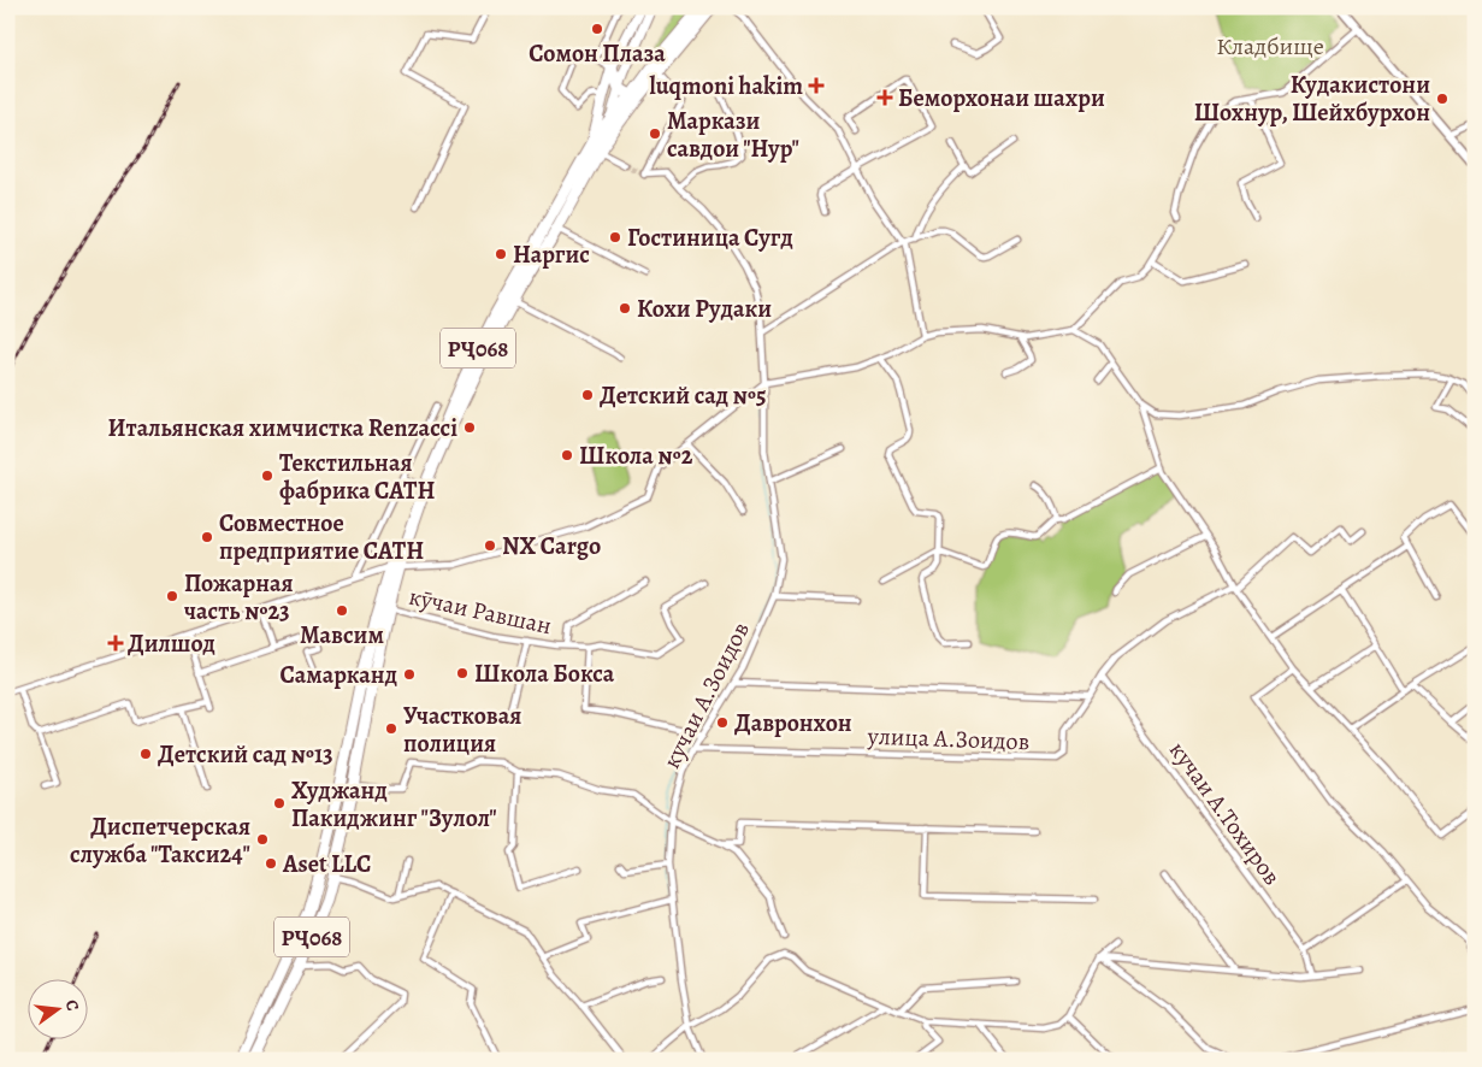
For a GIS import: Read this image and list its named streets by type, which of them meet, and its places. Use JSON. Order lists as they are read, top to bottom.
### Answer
{
  "streets": {
    "highway": ["РҶ068"],
    "street": [
      "кӯчаи Равшан",
      "кучаи А.Зоидов",
      "улица А.Зоидов",
      "кучаи А.Тохиров"
    ]
  },
  "crossings": [
    ["РҶ068", "кӯчаи Равшан"],
    ["кучаи А.Зоидов", "улица А.Зоидов"]
  ],
  "parks": ["Кладбище"],
  "places": {
    "other": [
      "Сомон Плаза",
      "Кудакистони Шохнур, Шейхбурхон",
      "Маркази савдои \"Нур\"",
      "Гостиница Сугд",
      "Наргис",
      "Кохи Рудаки",
      "Детский сад №5",
      "Итальянская химчистка Renzacci",
      "Школа №2",
      "Текстильная фабрика САТН",
      "Совместное предприятие CATH",
      "NX Cargo",
      "Пожарная часть №23",
      "Мавсим",
      "Школа Бокса",
      "Самарканд",
      "Давронхон",
      "Участковая полиция",
      "Детский сад №13",
      "Худжанд Пакиджинг \"Зулол\"",
      "Диспетчерская служба \"Такси24\"",
      "Aset LLC"
    ],
    "health": ["luqmoni hakim", "Беморхонаи шахри", "Дилшод"]
  },
  "north": "right"
}
